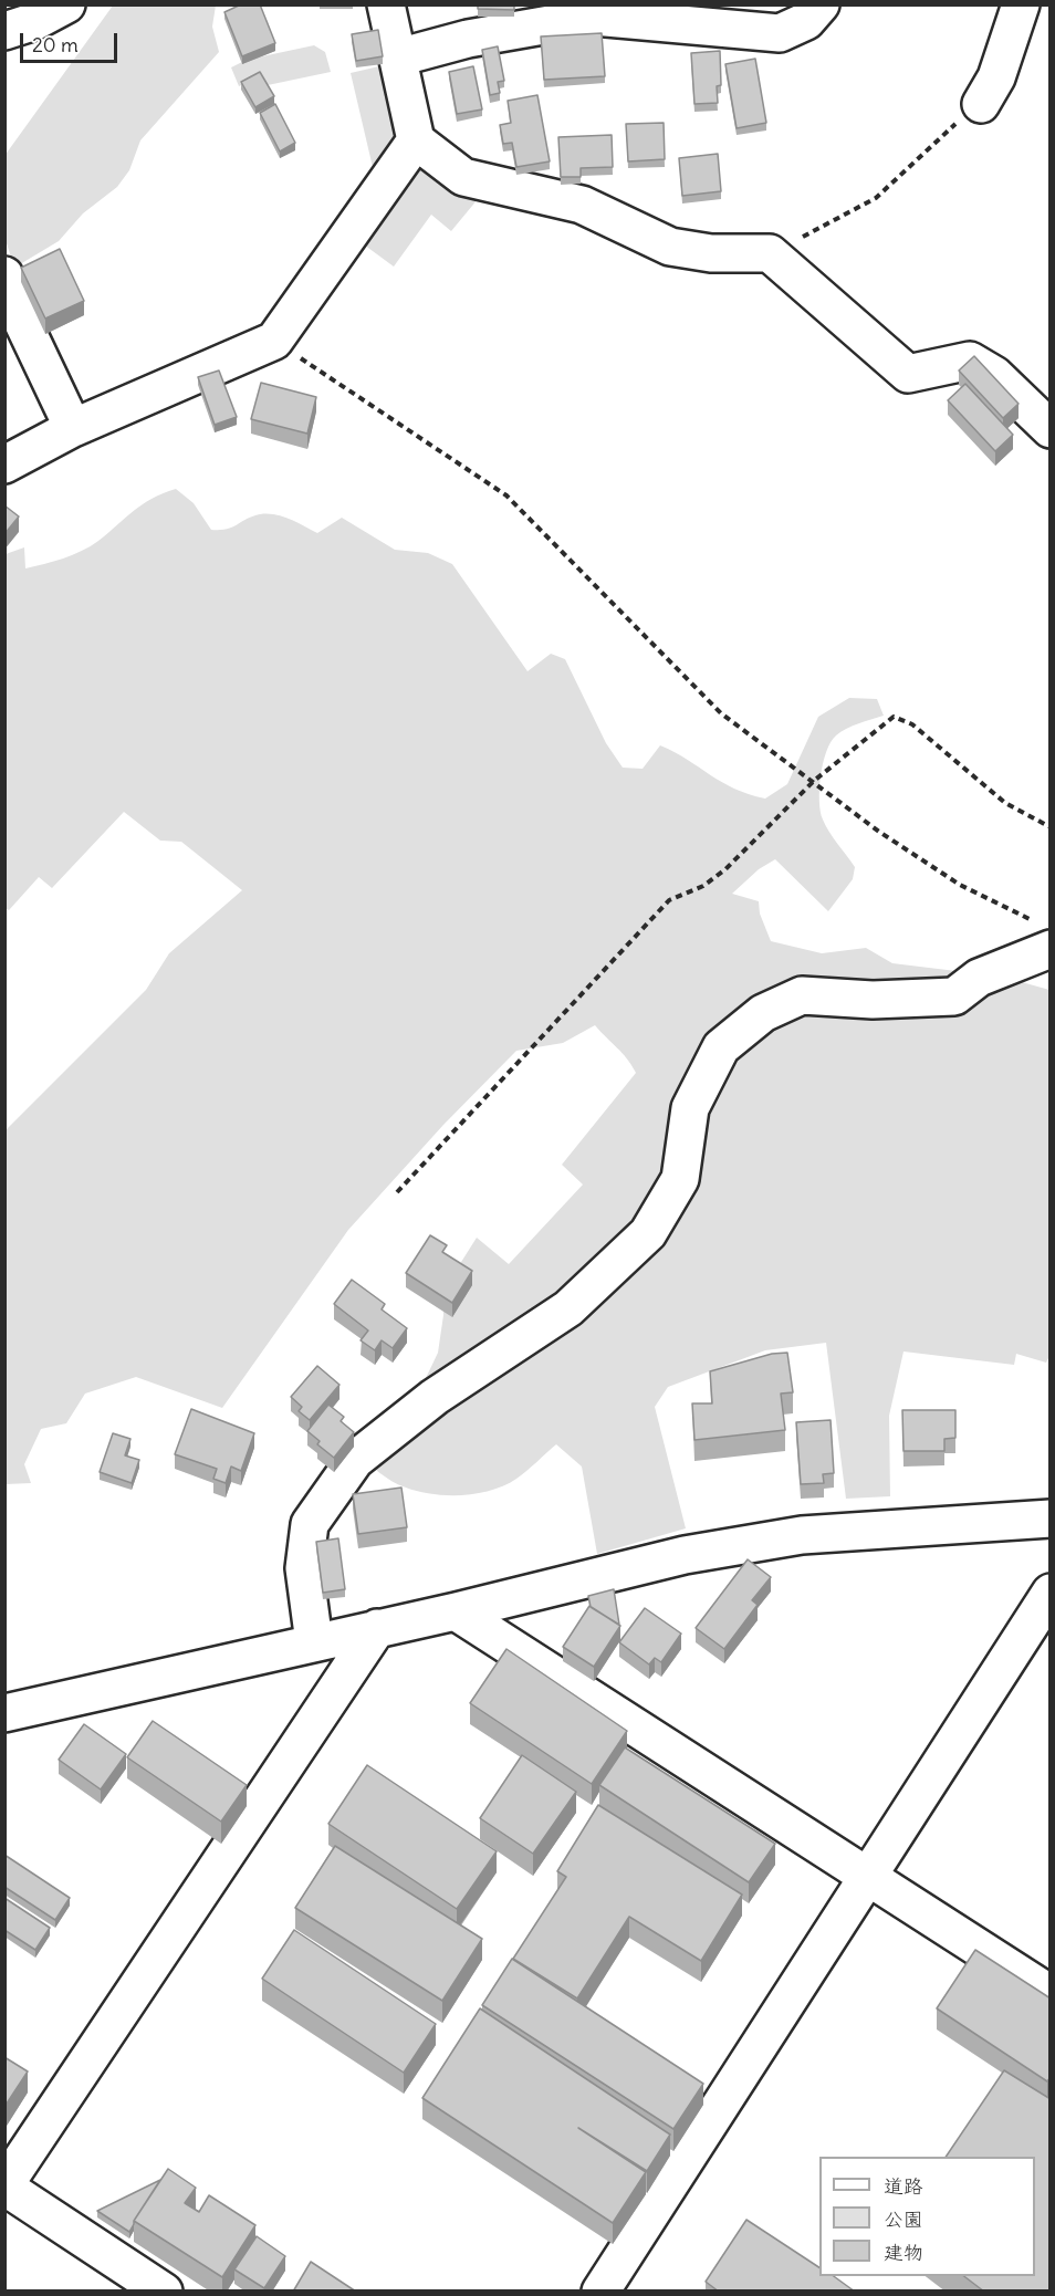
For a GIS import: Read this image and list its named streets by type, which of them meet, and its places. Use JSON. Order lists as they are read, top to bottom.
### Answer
{
  "legend": ["道路", "公園", "建物"],
  "scale_bar": "20 m"
}
